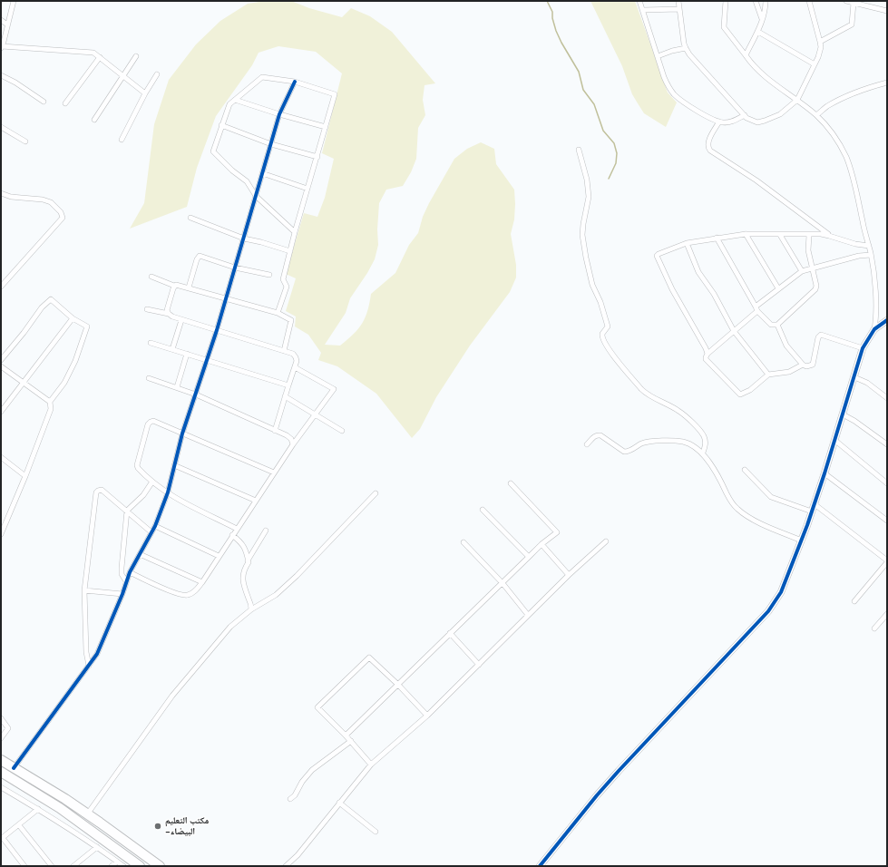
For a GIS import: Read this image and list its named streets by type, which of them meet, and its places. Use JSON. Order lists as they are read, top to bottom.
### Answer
{
  "places": ["مكتب التعليم -البيضاء"]
}
